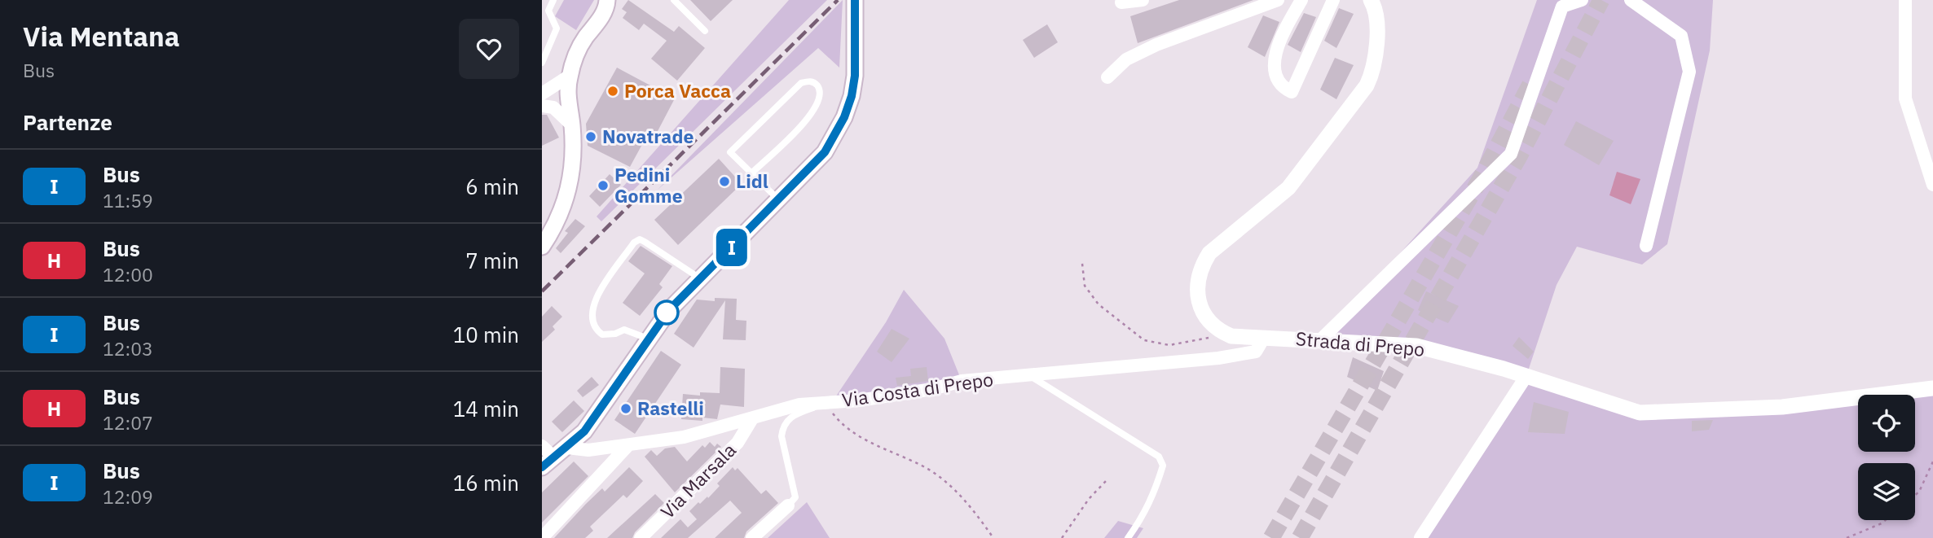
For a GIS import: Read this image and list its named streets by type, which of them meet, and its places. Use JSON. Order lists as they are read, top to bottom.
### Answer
{
  "streets": {
    "street": ["Strada di Prepo", "Via Costa di Prepo", "Via Marsala"]
  },
  "crossings": [
    ["Strada di Prepo", "Via Costa di Prepo"],
    ["Via Costa di Prepo", "Via Marsala"]
  ],
  "places": [
    "Porca Vacca",
    "Novatrade",
    "Lidl",
    "Pedini Gomme",
    "Rastelli"
  ],
  "lines": ["bus line I"],
  "page": {
    "heading": [
      ["Via Mentana", "Bus"],
      "Partenze"
    ],
    "on_map": "I",
    "list": [
      {
        "mark": "I",
        "name": "Bus",
        "note": "11:59",
        "value": "6 min"
      },
      {
        "mark": "H",
        "name": "Bus",
        "note": "12:00",
        "value": "7 min"
      },
      {
        "mark": "I",
        "name": "Bus",
        "note": "12:03",
        "value": "10 min"
      },
      {
        "mark": "H",
        "name": "Bus",
        "note": "12:07",
        "value": "14 min"
      },
      {
        "mark": "I",
        "name": "Bus",
        "note": "12:09",
        "value": "16 min"
      }
    ]
  }
}
